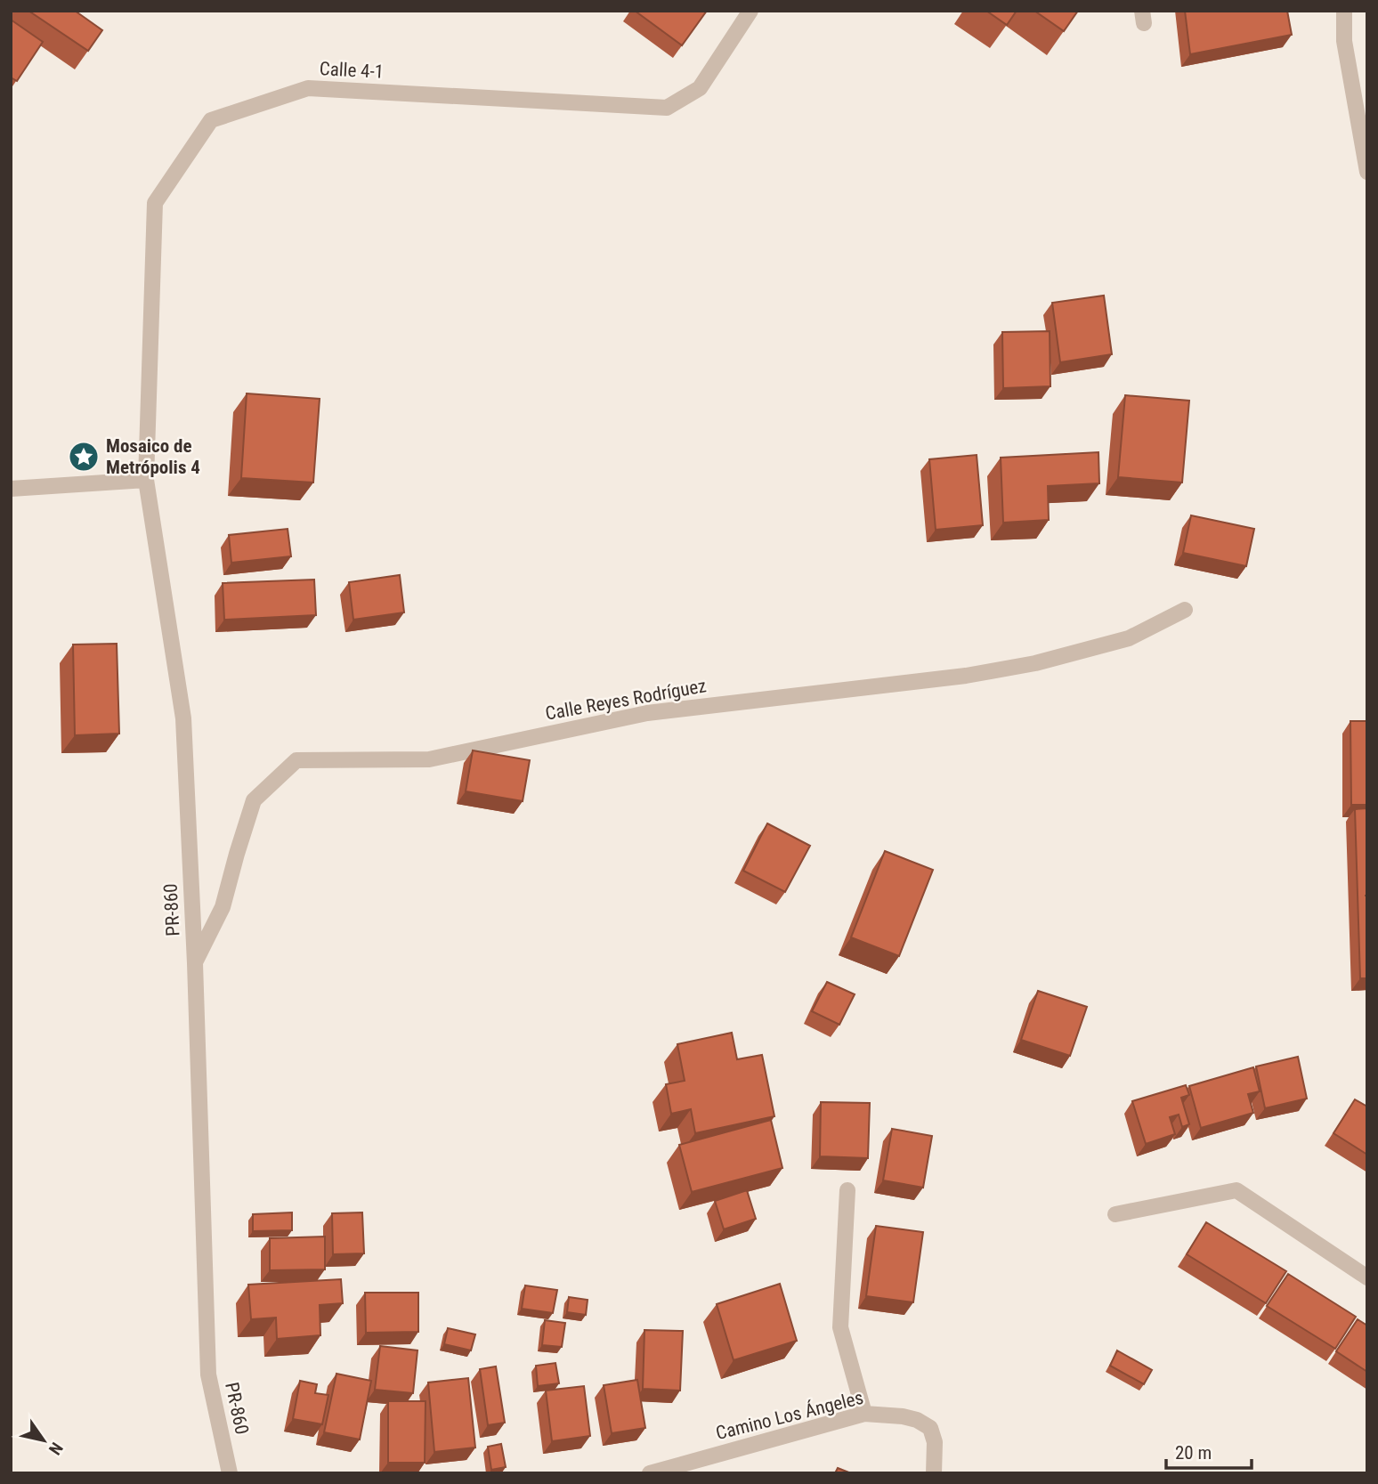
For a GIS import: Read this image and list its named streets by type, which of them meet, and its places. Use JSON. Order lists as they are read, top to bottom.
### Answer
{
  "streets": {
    "street": [
      "Calle 4-1",
      "Calle Reyes Rodríguez",
      "PR-860",
      "Camino Los Ángeles"
    ]
  },
  "crossings": [
    ["Calle 4-1", "PR-860"],
    ["Calle Reyes Rodríguez", "PR-860"]
  ],
  "places": {
    "place": ["Mosaico de Metrópolis 4"]
  },
  "scale_bar": "20 m",
  "north": "bottom right"
}
